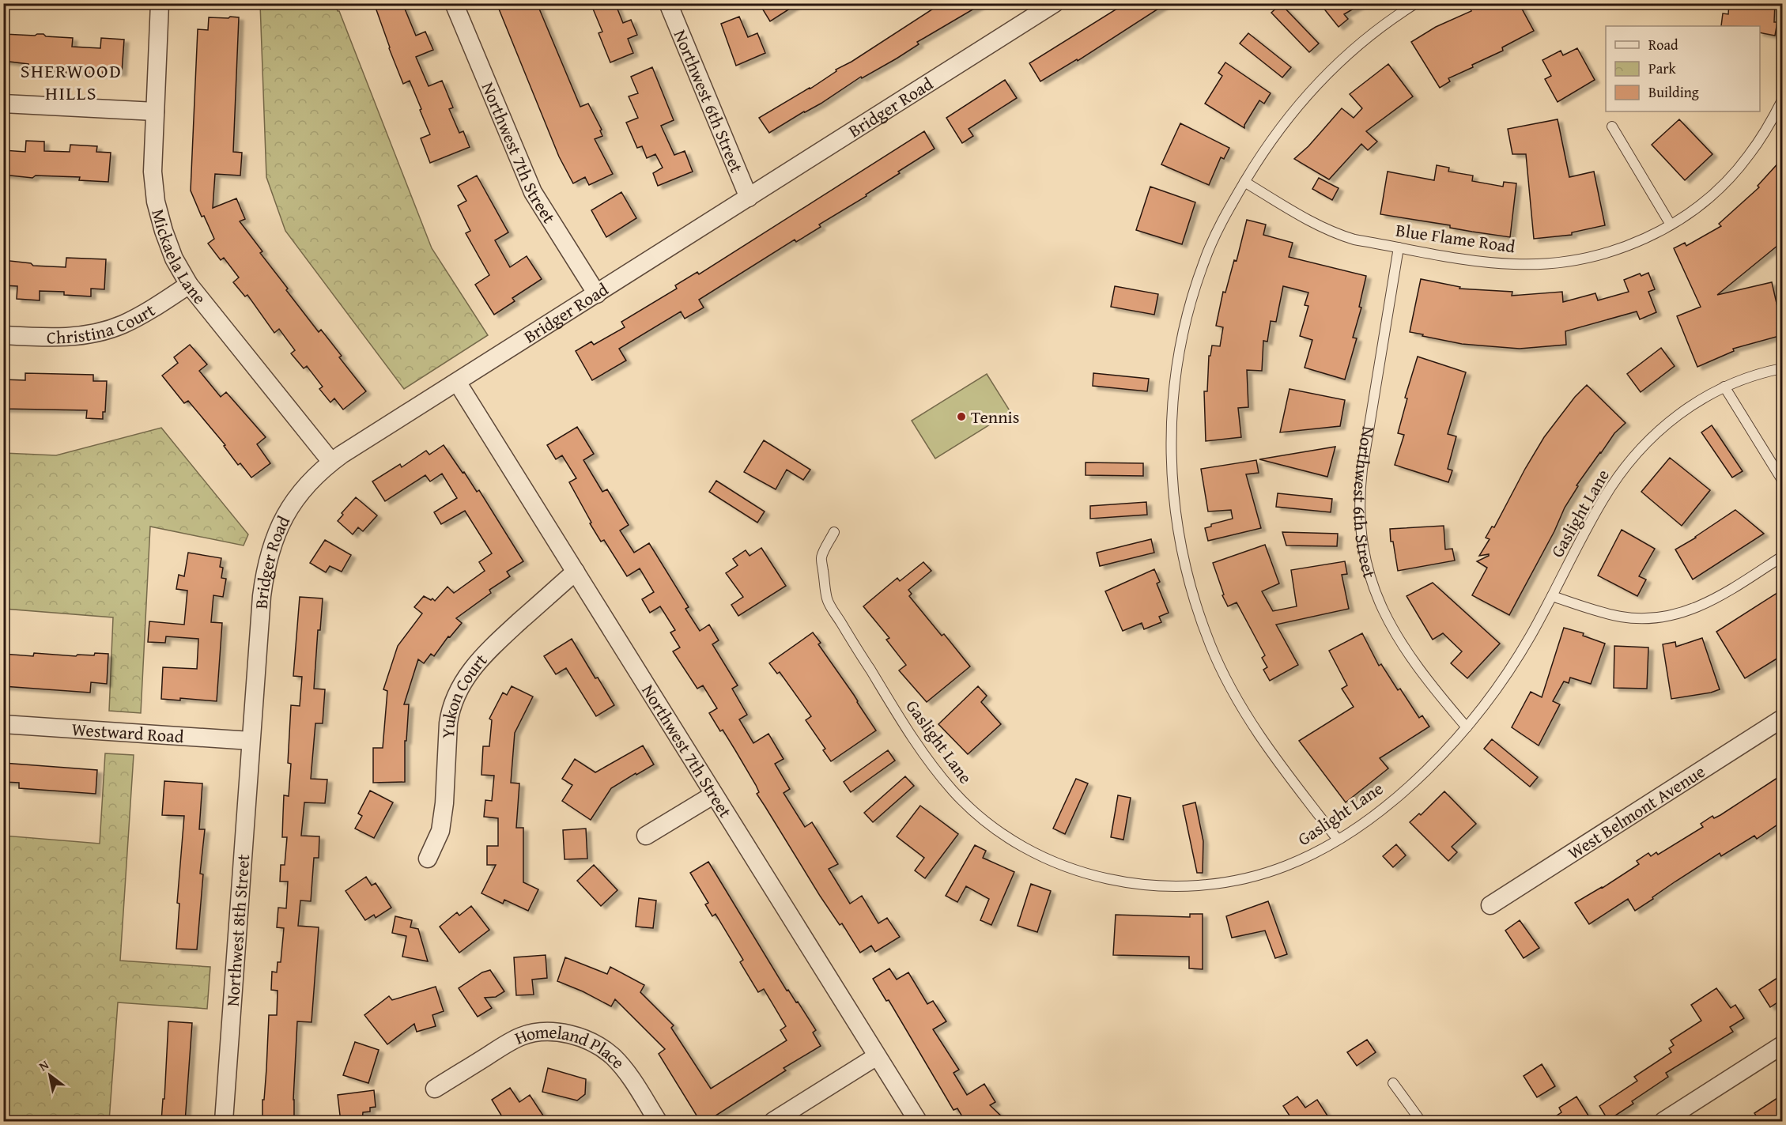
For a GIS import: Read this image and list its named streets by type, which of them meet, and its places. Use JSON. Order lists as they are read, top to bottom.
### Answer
{
  "streets": {
    "street": [
      "Northwest 6th Street",
      "Bridger Road",
      "Northwest 7th Street",
      "Mickaela Lane",
      "Christina Court",
      "Yukon Court",
      "Westward Road",
      "West Belmont Avenue",
      "Northwest 8th Street",
      "Homeland Place"
    ],
    "lane": ["Blue Flame Road", "Gaslight Lane"]
  },
  "crossings": [
    ["Northwest 6th Street", "Bridger Road"],
    ["Northwest 6th Street", "Blue Flame Road"],
    ["Northwest 6th Street", "Gaslight Lane"],
    ["Bridger Road", "Northwest 7th Street"],
    ["Bridger Road", "Mickaela Lane"],
    ["Bridger Road", "Westward Road"],
    ["Bridger Road", "Northwest 8th Street"],
    ["Northwest 7th Street", "Yukon Court"],
    ["Mickaela Lane", "Christina Court"],
    ["Westward Road", "Northwest 8th Street"]
  ],
  "districts": ["SHERWOOD HILLS"],
  "places": ["Tennis"],
  "legend": ["Road", "Park", "Building"],
  "north": "top left"
}
